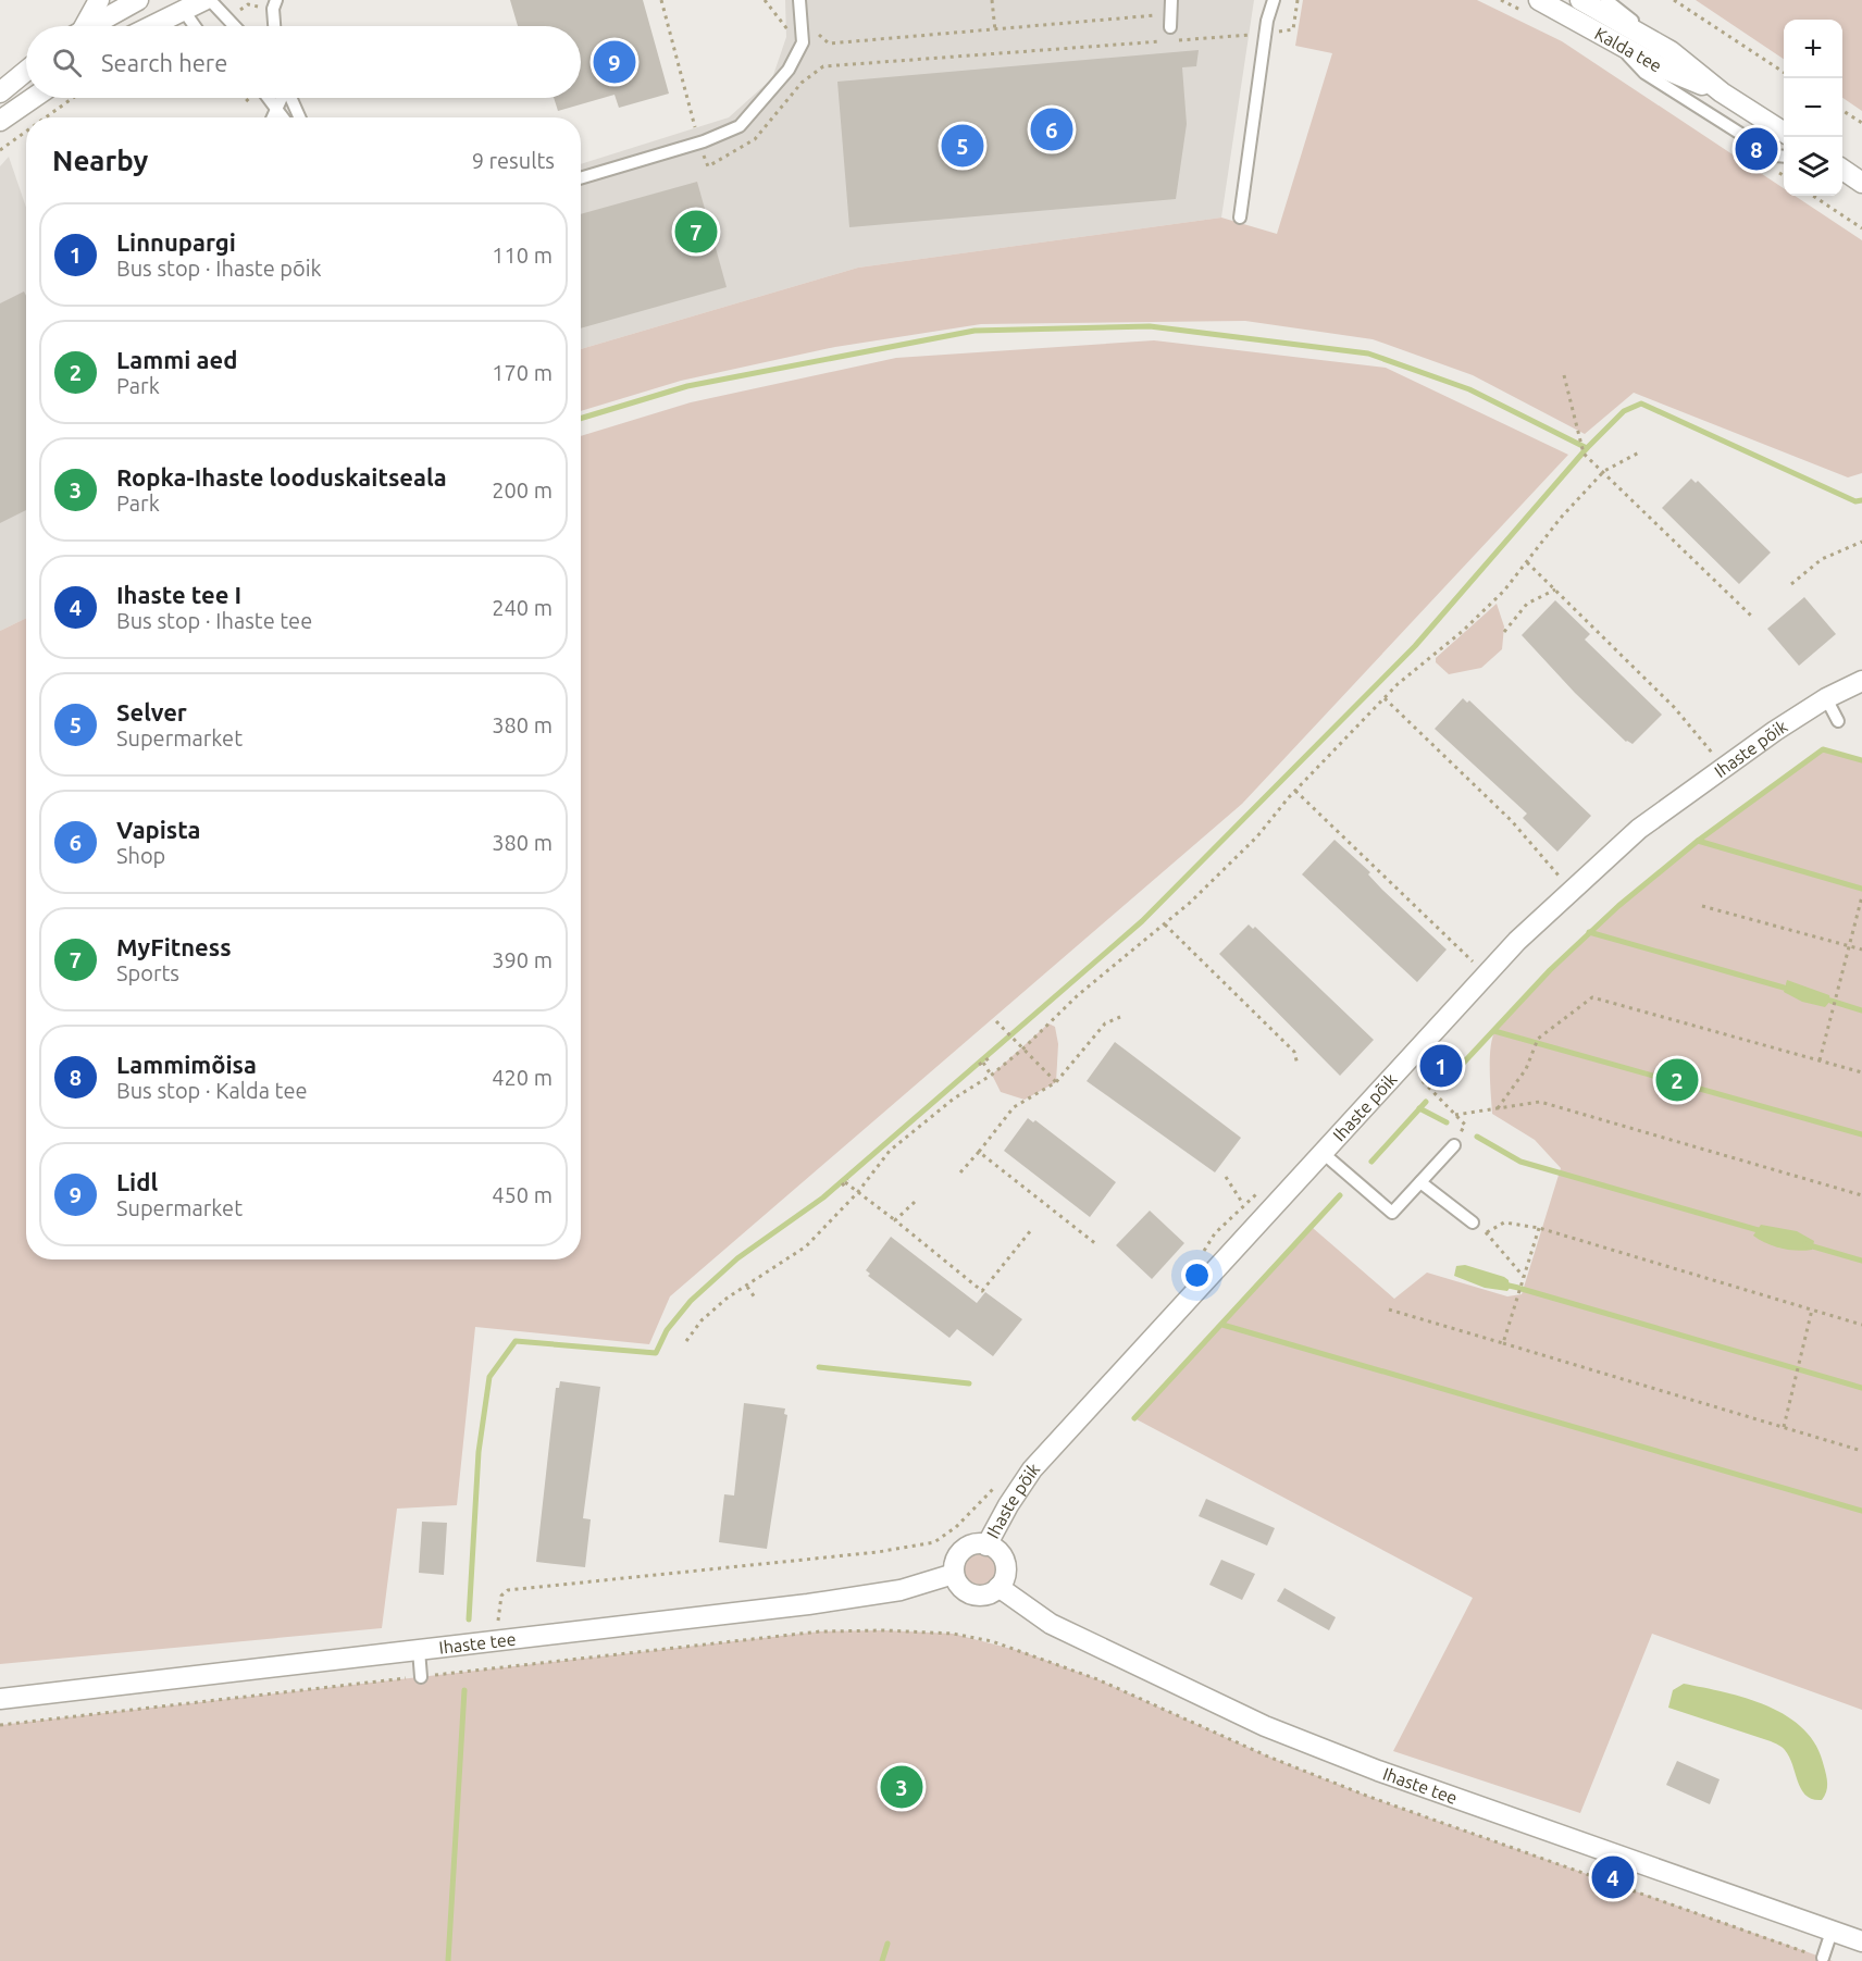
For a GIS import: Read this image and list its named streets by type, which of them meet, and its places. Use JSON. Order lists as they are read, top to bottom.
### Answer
{
  "streets": {
    "street": ["Kalda tee", "Ihaste põik", "Ihaste tee"]
  },
  "crossings": [
    ["Ihaste põik", "Ihaste tee"]
  ],
  "page": {
    "map_buttons": ["+", "−"],
    "search": "Search here",
    "pins": [
      "9",
      "6",
      "5",
      "8",
      "7",
      "1",
      "2",
      "3",
      "4"
    ],
    "heading": ["Nearby", "9 results"],
    "list": [
      {
        "mark": "1",
        "name": "Linnupargi",
        "note": "Bus stop · Ihaste põik",
        "value": "110 m"
      },
      {
        "mark": "2",
        "name": "Lammi aed",
        "note": "Park",
        "value": "170 m"
      },
      {
        "mark": "3",
        "name": "Ropka-Ihaste looduskaitseala",
        "note": "Park",
        "value": "200 m"
      },
      {
        "mark": "4",
        "name": "Ihaste tee I",
        "note": "Bus stop · Ihaste tee",
        "value": "240 m"
      },
      {
        "mark": "5",
        "name": "Selver",
        "note": "Supermarket",
        "value": "380 m"
      },
      {
        "mark": "6",
        "name": "Vapista",
        "note": "Shop",
        "value": "380 m"
      },
      {
        "mark": "7",
        "name": "MyFitness",
        "note": "Sports",
        "value": "390 m"
      },
      {
        "mark": "8",
        "name": "Lammimõisa",
        "note": "Bus stop · Kalda tee",
        "value": "420 m"
      },
      {
        "mark": "9",
        "name": "Lidl",
        "note": "Supermarket",
        "value": "450 m"
      }
    ]
  }
}
